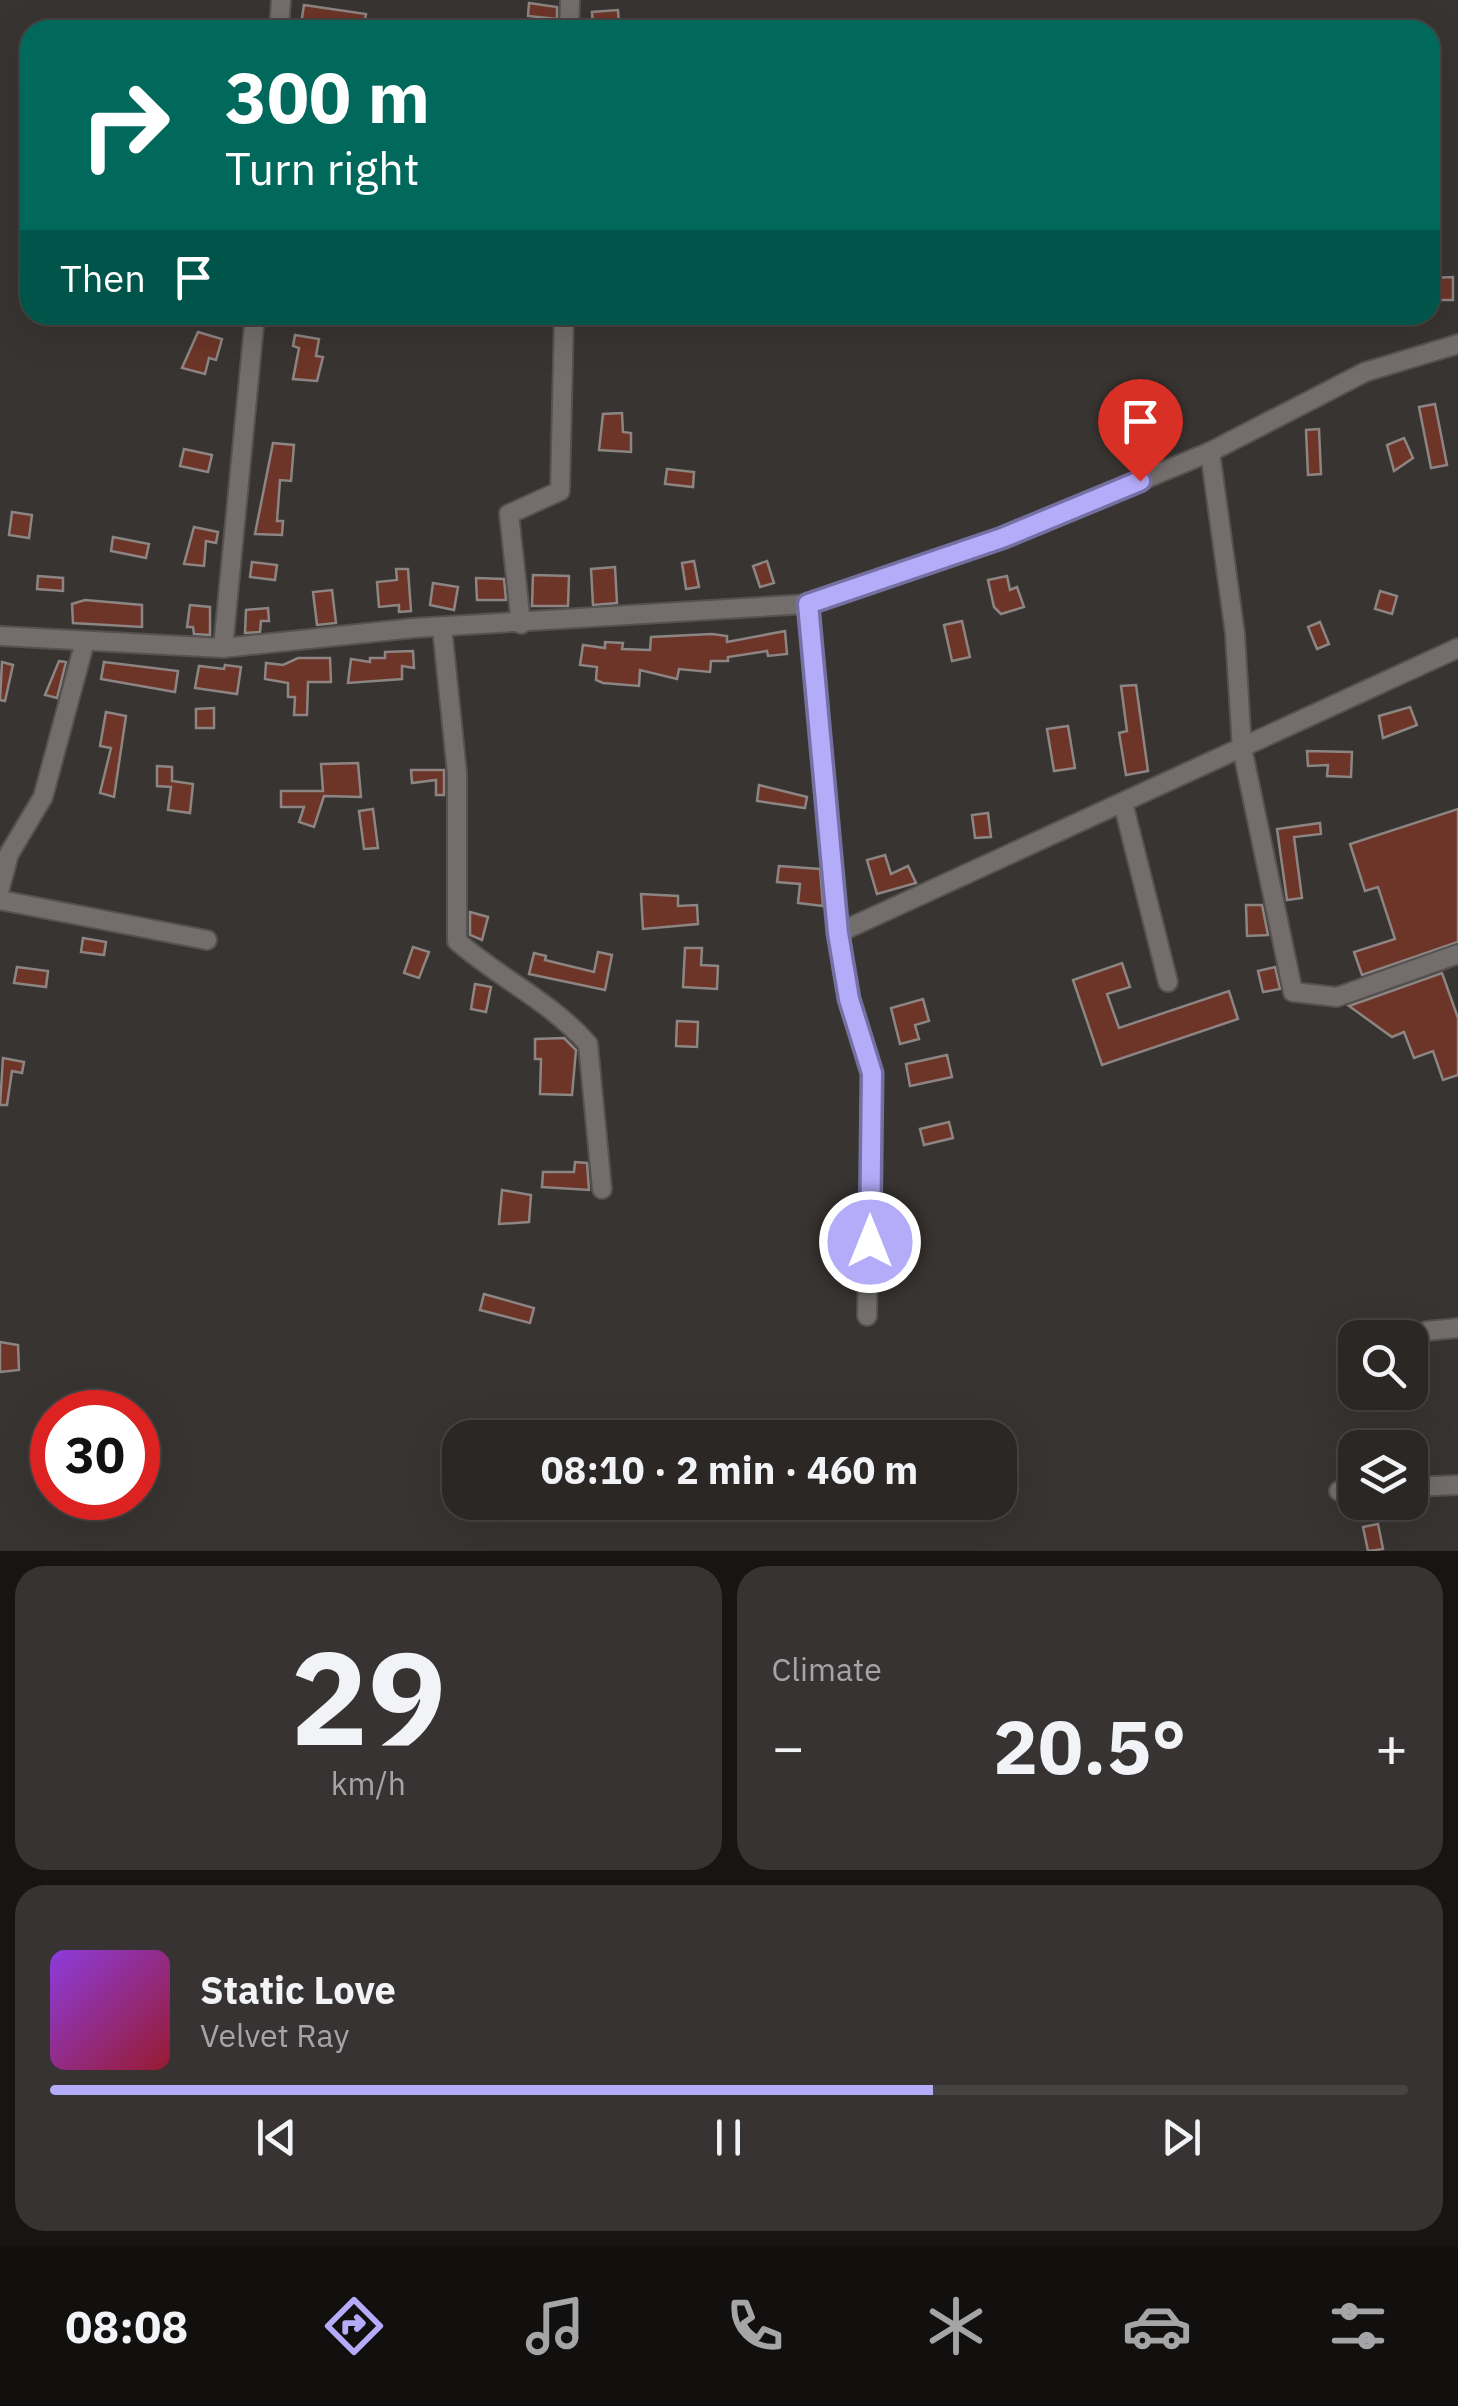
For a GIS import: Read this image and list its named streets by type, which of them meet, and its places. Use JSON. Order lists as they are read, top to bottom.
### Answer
{
  "page": {
    "turn": ["300 m", "Turn right"],
    "then": "Then",
    "limit": "30",
    "trip": "08:10 · 2 min · 460 m",
    "tile": [
      ["29", "km/h"],
      "Climate"
    ],
    "heat": ["−", "20.5°", "+"],
    "song": ["Static Love", "Velvet Ray"],
    "tabs": "08:08"
  }
}
